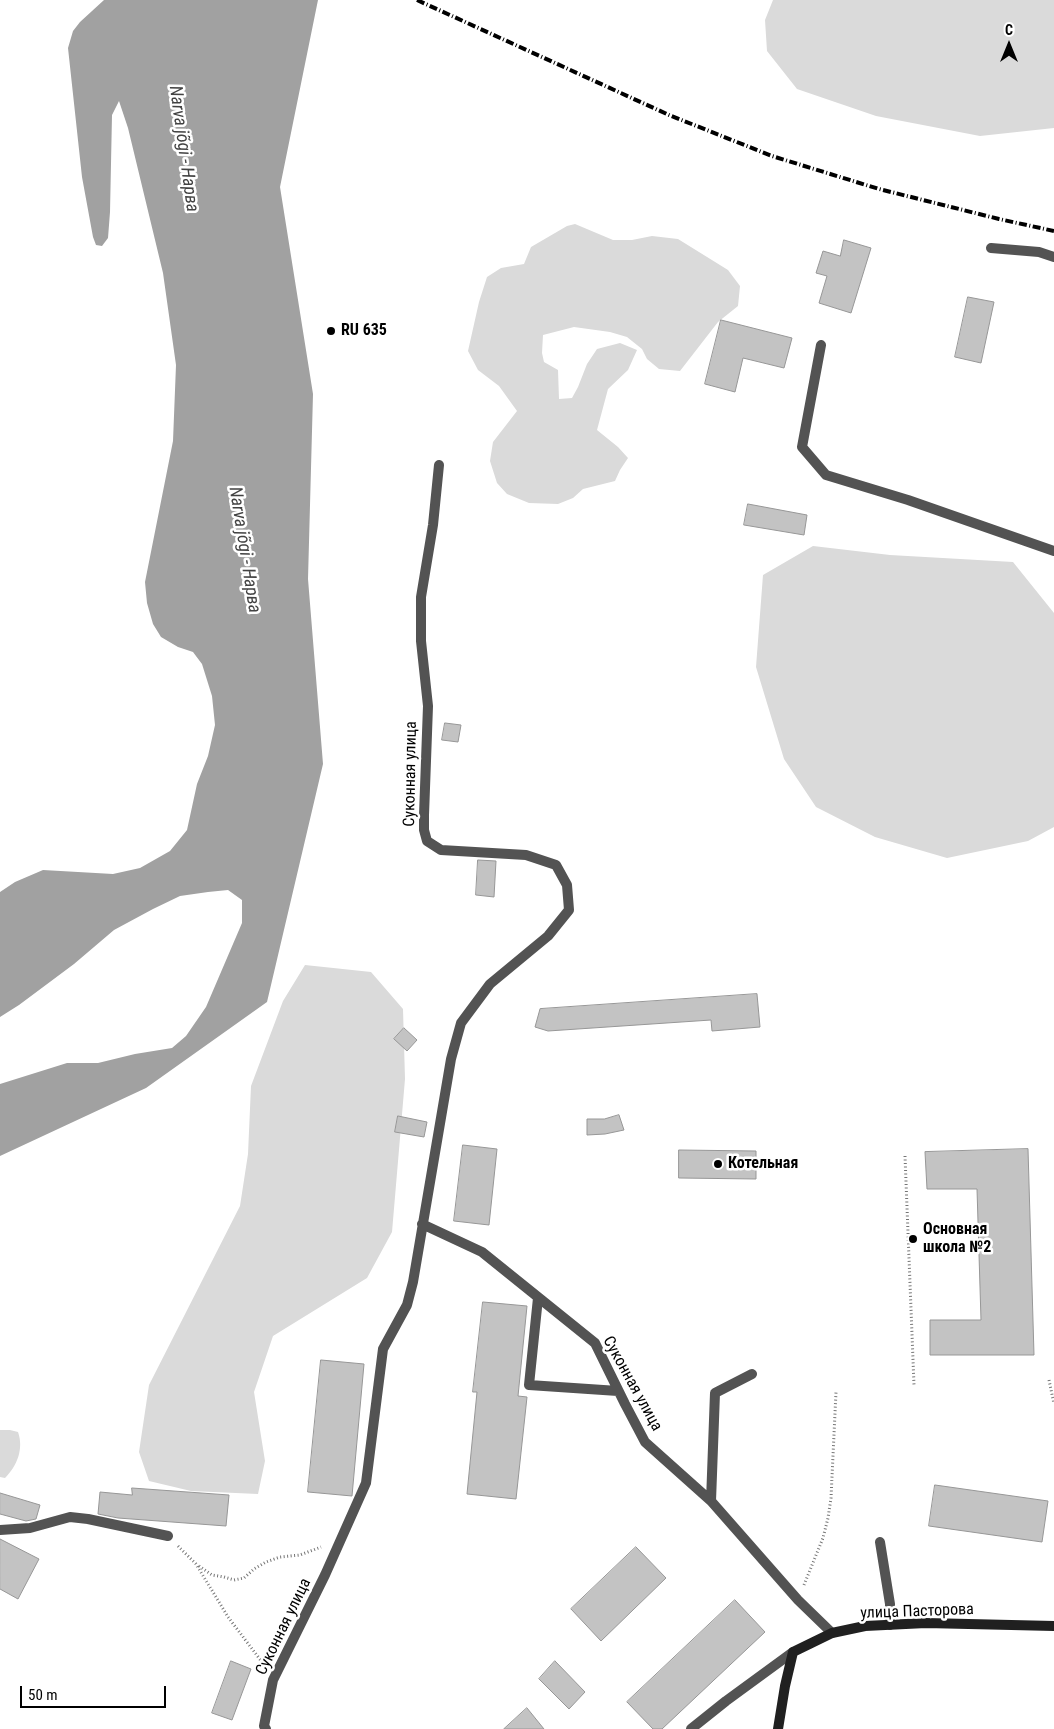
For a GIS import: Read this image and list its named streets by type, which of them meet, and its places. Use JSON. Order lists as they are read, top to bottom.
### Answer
{
  "streets": {
    "street": ["Суконная улица", "улица Пасторова"]
  },
  "crossings": [
    ["Суконная улица", "улица Пасторова"]
  ],
  "water": ["Narva jõgi - Нарва"],
  "places": ["RU 635", "Котельная", "Основная школа №2"],
  "scale_bar": "50 m",
  "north": "top"
}
